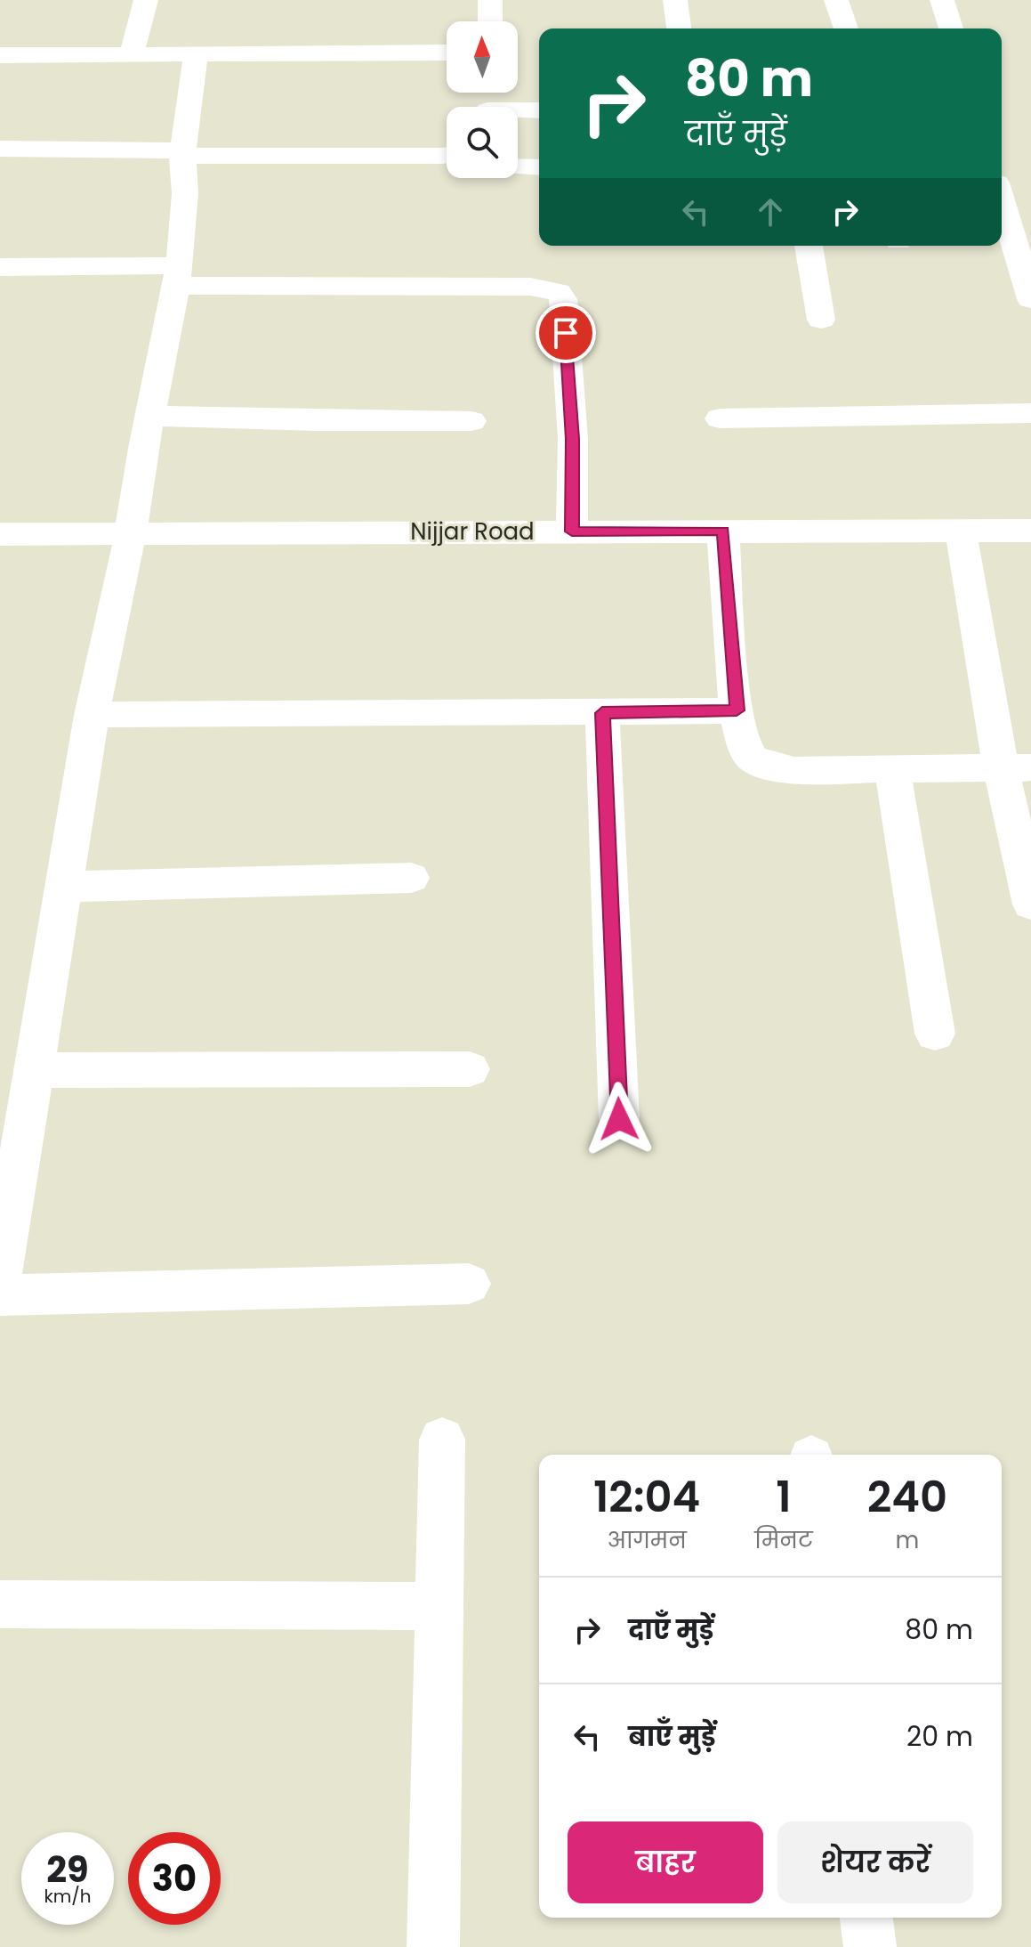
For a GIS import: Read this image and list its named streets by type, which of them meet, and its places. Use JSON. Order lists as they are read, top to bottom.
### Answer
{
  "streets": {
    "street": ["Nijjar Road"]
  },
  "north": "top",
  "page": {
    "turn": ["80 m", "दाएँ मुड़ें"],
    "eta": [
      "12:04",
      "आगमन",
      "1",
      "मिनट",
      "240",
      "m"
    ],
    "list": [
      {
        "name": "दाएँ मुड़ें",
        "value": "80 m"
      },
      {
        "name": "बाएँ मुड़ें",
        "value": "20 m"
      }
    ],
    "buttons": ["बाहर", "शेयर करें"],
    "speed": "29 km/h",
    "limit": "30"
  }
}
